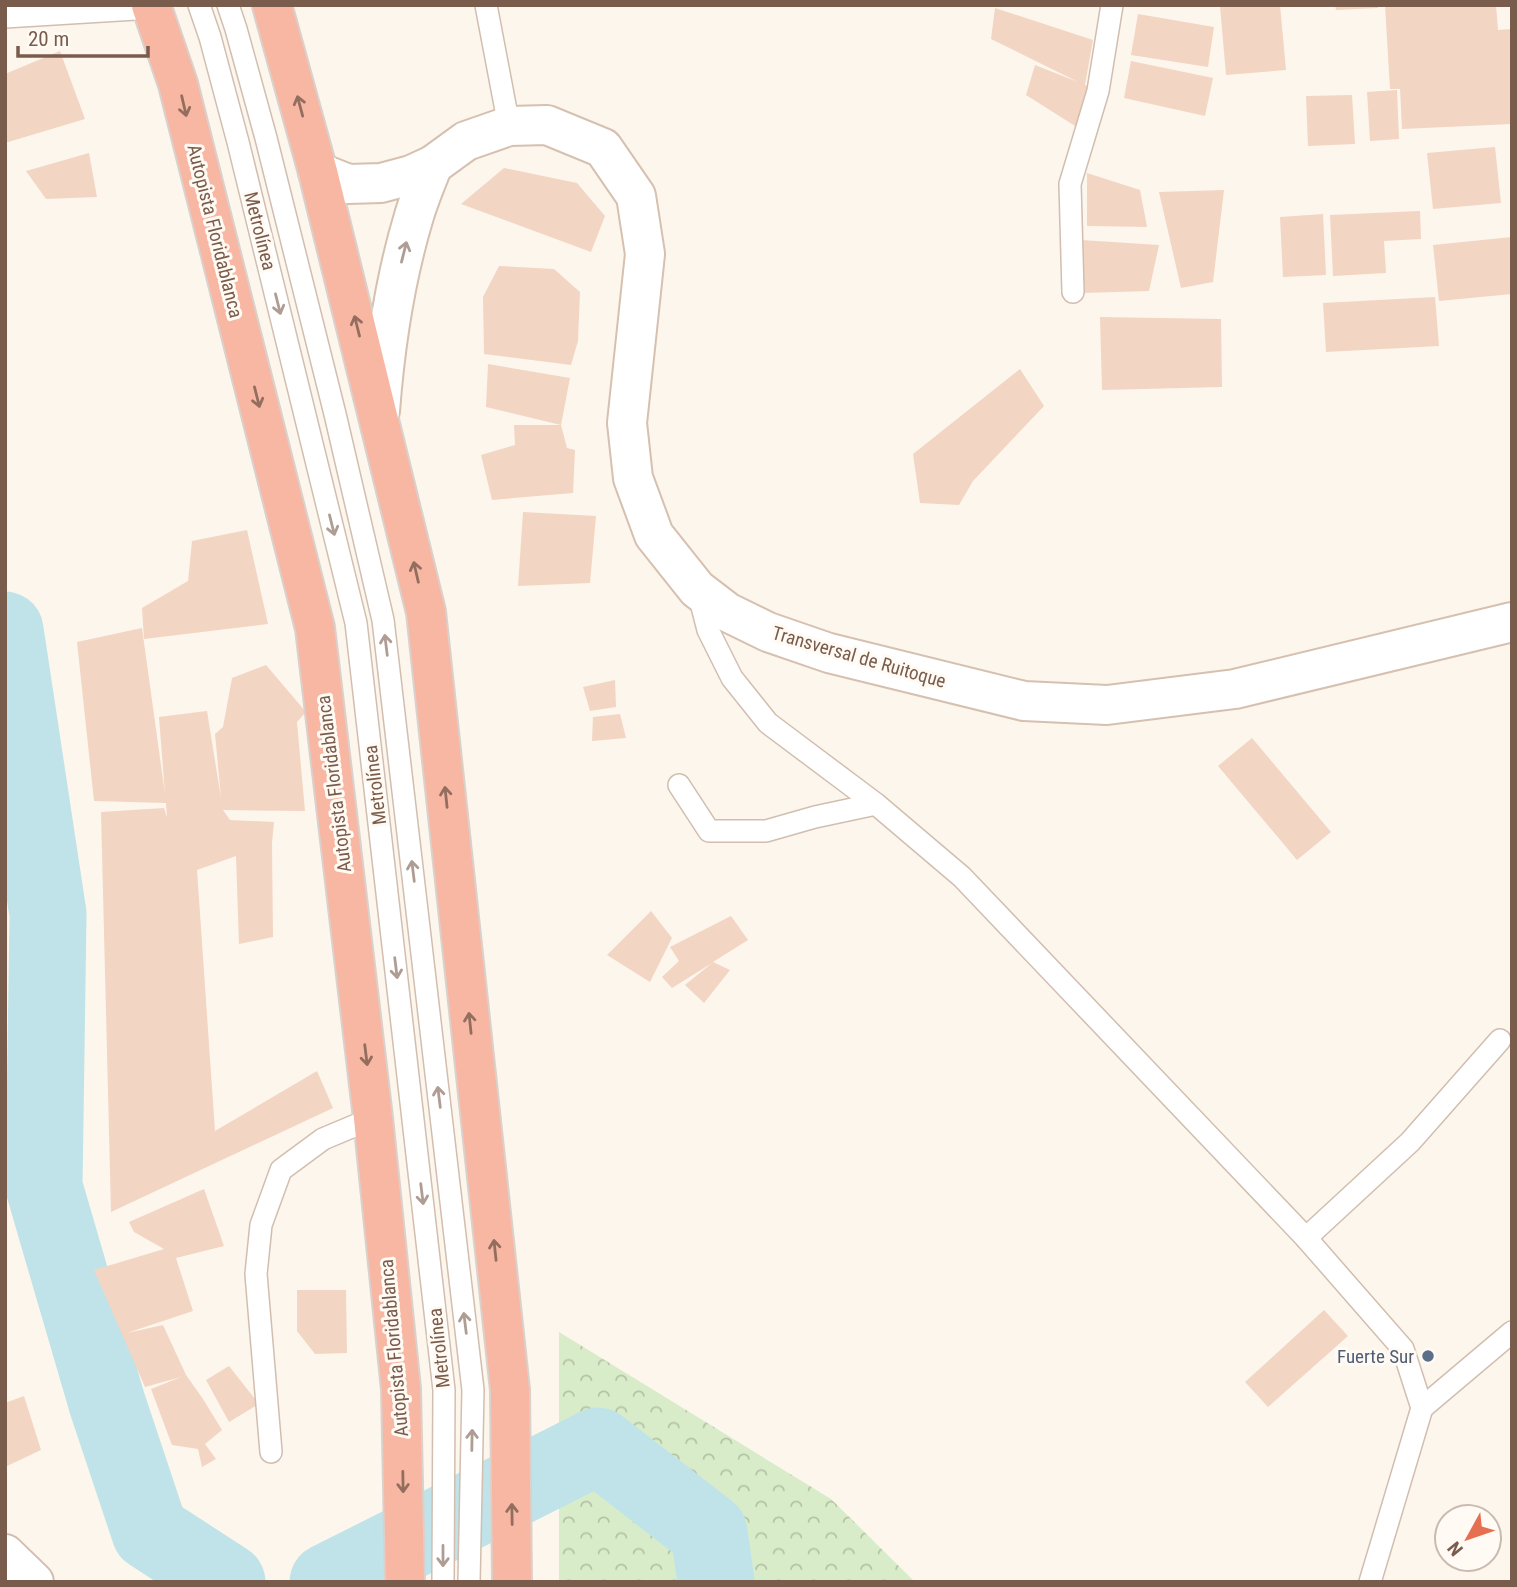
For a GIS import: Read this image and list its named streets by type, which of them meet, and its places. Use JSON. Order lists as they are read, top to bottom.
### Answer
{
  "streets": {
    "highway": ["Autopista Floridablanca"],
    "street": ["Transversal de Ruitoque"],
    "lane": ["Metrolínea"]
  },
  "places": ["Fuerte Sur"],
  "scale_bar": "20 m",
  "north": "bottom left"
}
